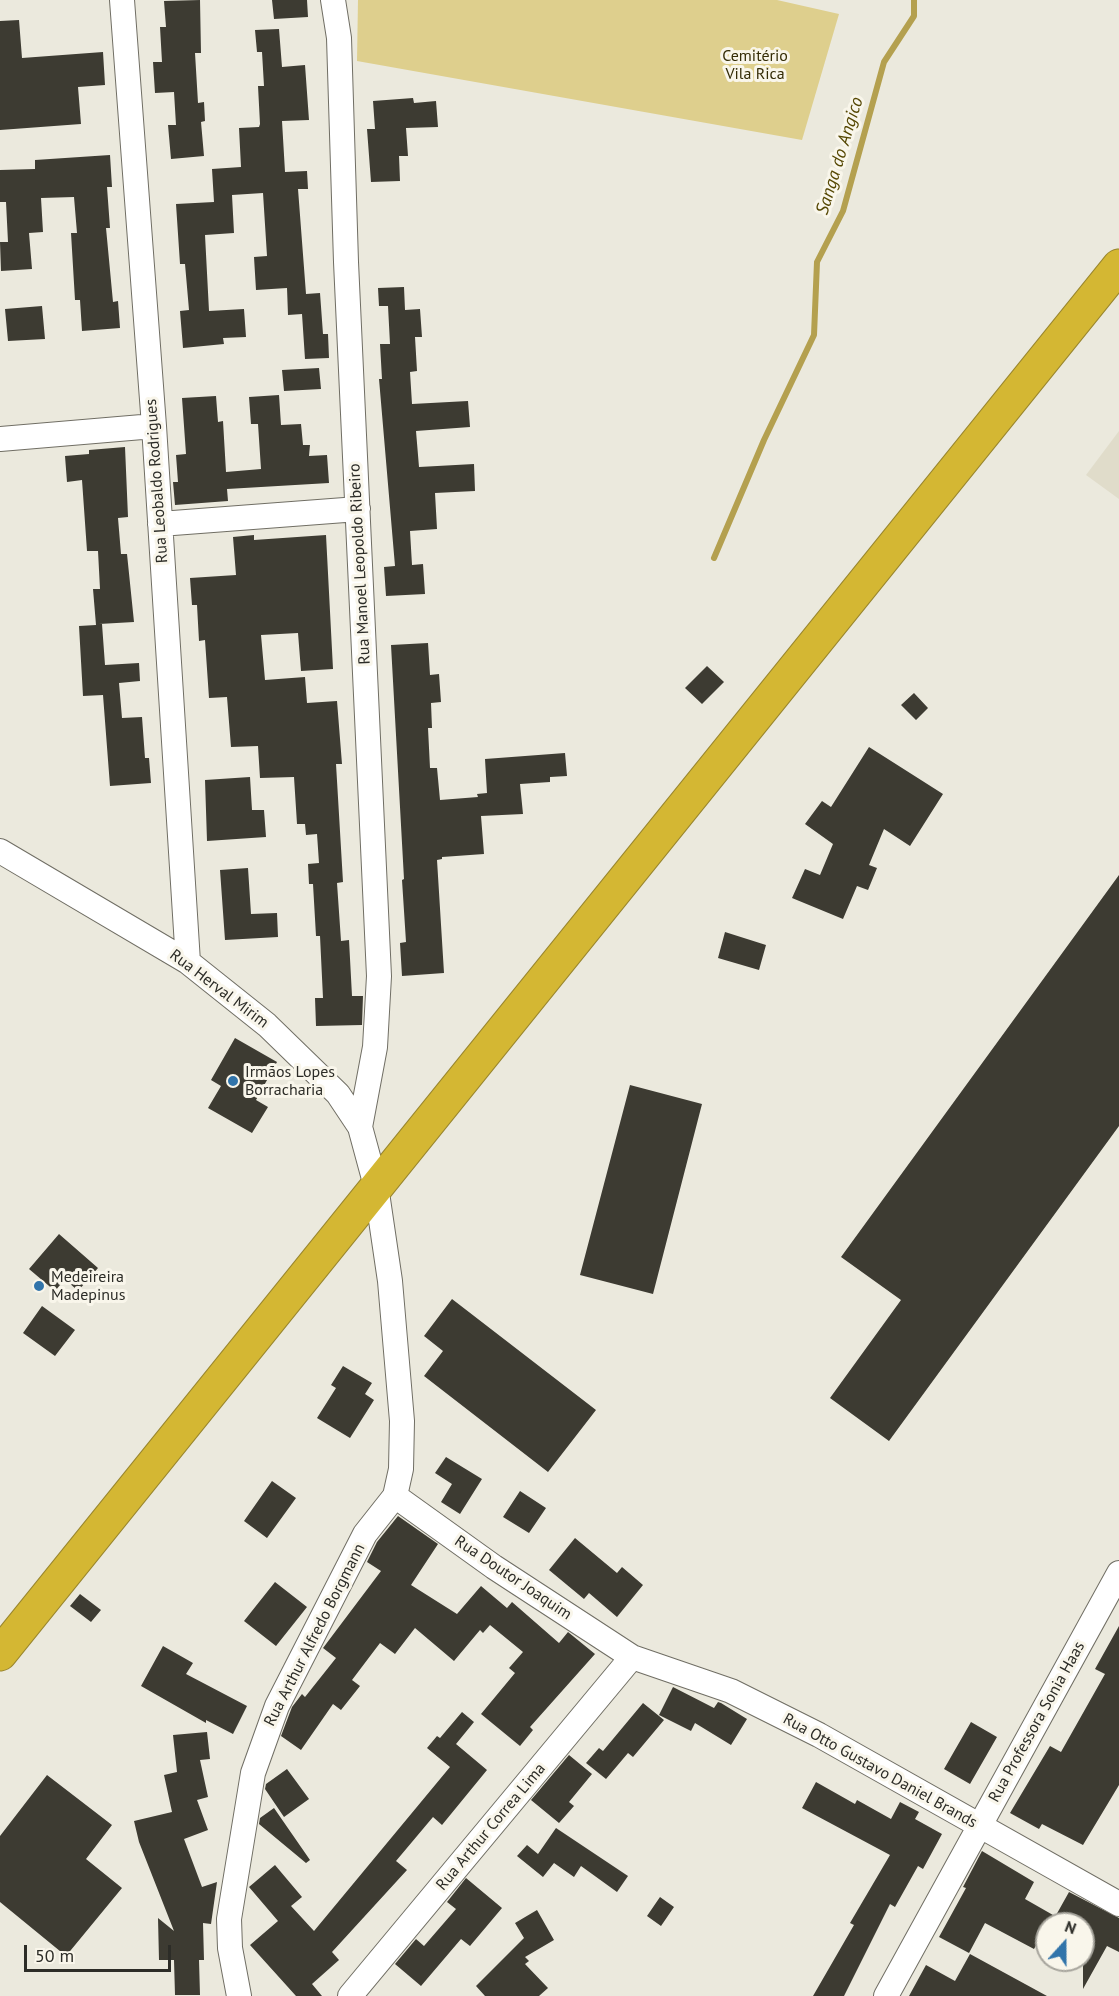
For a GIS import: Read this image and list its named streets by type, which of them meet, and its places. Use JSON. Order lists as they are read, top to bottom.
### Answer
{
  "streets": {
    "street": [
      "Rua Leobaldo Rodrigues",
      "Rua Manoel Leopoldo Ribeiro",
      "Rua Herval Mirim",
      "Rua Doutor Joaquim",
      "Rua Arthur Alfredo Borgmann",
      "Rua Professora Sonia Haas",
      "Rua Otto Gustavo Daniel Brands",
      "Rua Arthur Correa Lima"
    ]
  },
  "crossings": [
    ["Rua Leobaldo Rodrigues", "Rua Herval Mirim"],
    ["Rua Manoel Leopoldo Ribeiro", "Rua Herval Mirim"],
    ["Rua Herval Mirim", "Rua Doutor Joaquim"],
    ["Rua Herval Mirim", "Rua Arthur Alfredo Borgmann"],
    ["Rua Doutor Joaquim", "Rua Arthur Alfredo Borgmann"],
    ["Rua Doutor Joaquim", "Rua Otto Gustavo Daniel Brands"],
    ["Rua Doutor Joaquim", "Rua Arthur Correa Lima"],
    ["Rua Professora Sonia Haas", "Rua Otto Gustavo Daniel Brands"],
    ["Rua Otto Gustavo Daniel Brands", "Rua Arthur Correa Lima"]
  ],
  "water": ["Sanga do Angico"],
  "parks": ["Cemitério Vila Rica"],
  "places": ["Irmãos Lopes Borracharia", "Medeireira Madepinus"],
  "scale_bar": "50 m",
  "north": "top"
}
